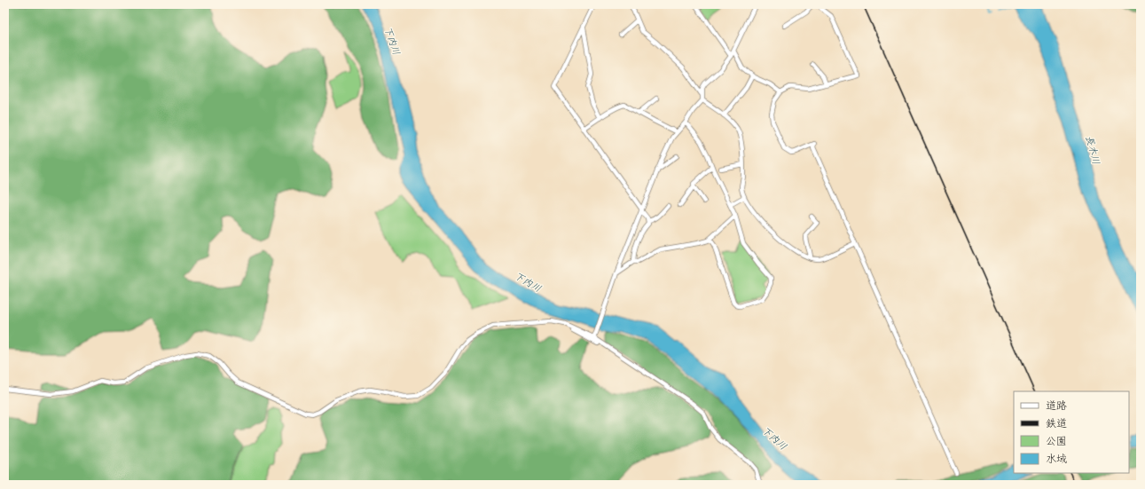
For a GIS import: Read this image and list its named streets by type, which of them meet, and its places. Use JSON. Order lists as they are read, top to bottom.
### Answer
{
  "water": ["下内川", "長木川"],
  "legend": [
    "道路",
    "鉄道",
    "公園",
    "水域"
  ]
}
